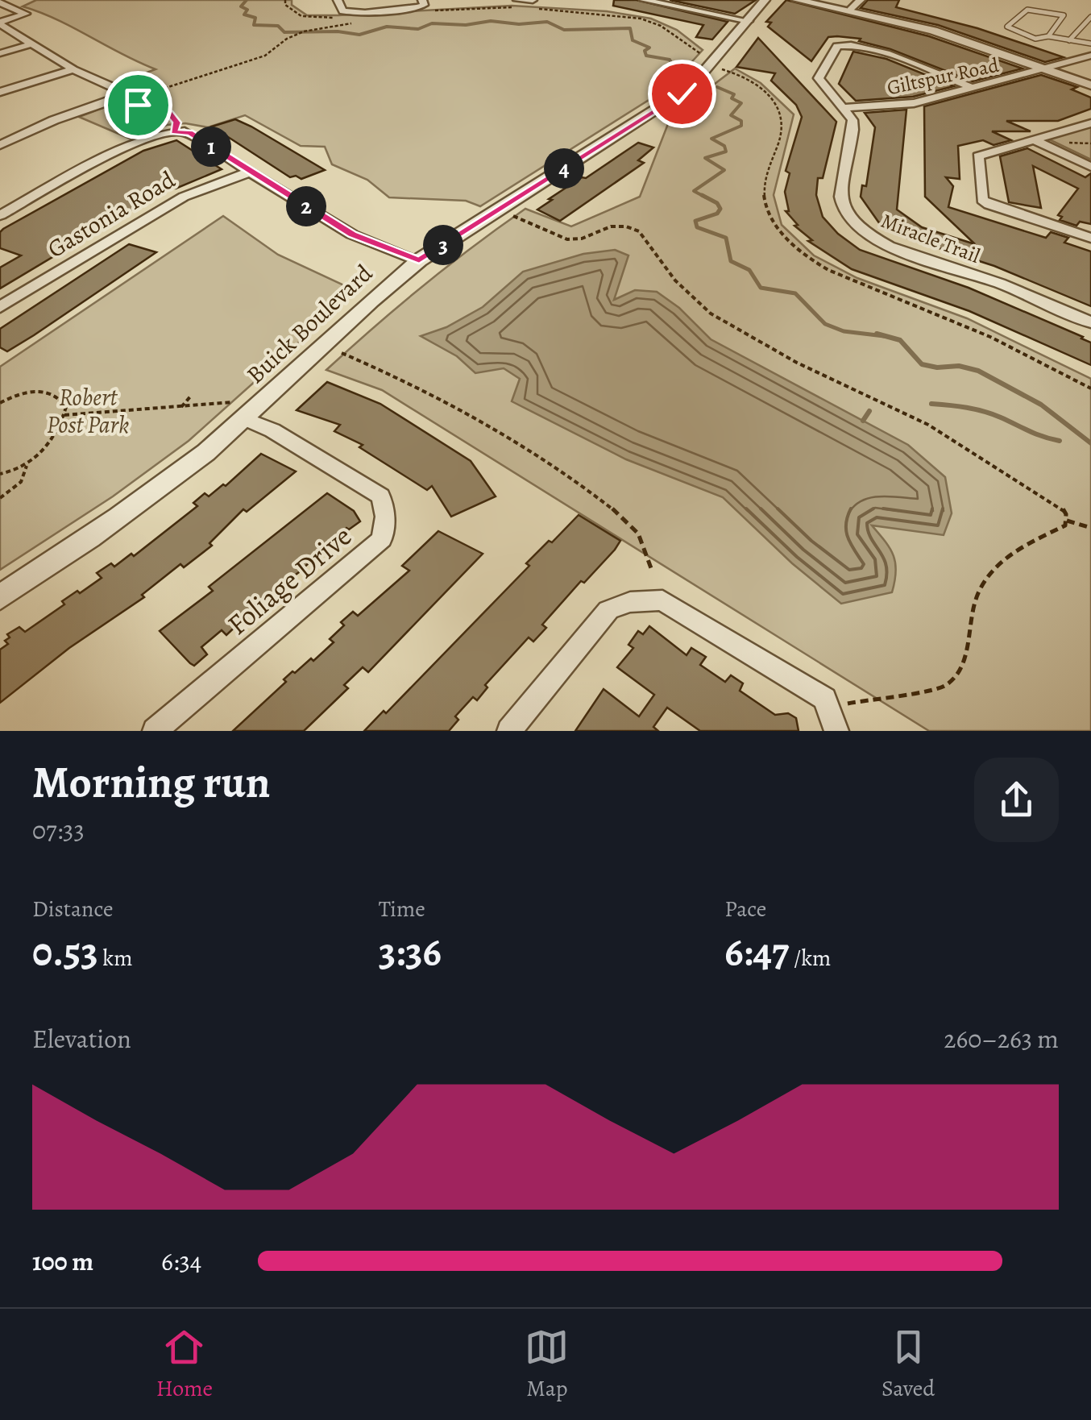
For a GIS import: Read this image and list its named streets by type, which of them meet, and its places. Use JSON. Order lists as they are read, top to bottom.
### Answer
{
  "streets": {
    "street": [
      "Giltspur Road",
      "Gastonia Road",
      "Miracle Trail",
      "Buick Boulevard",
      "Foliage Drive"
    ]
  },
  "crossings": [
    ["Giltspur Road", "Miracle Trail"],
    ["Buick Boulevard", "Foliage Drive"]
  ],
  "parks": ["Robert Post Park"],
  "page": {
    "pins": [
      "1",
      "4",
      "2",
      "3"
    ],
    "heading": ["Morning run", "07:33"],
    "stats": [
      ["Distance", "0.53 km"],
      ["Time", "3:36"],
      ["Pace", "6:47 /km"]
    ],
    "chart": ["Elevation", "260–263 m"],
    "list": [
      {
        "name": "100 m",
        "note": "6:34"
      }
    ],
    "tabs": ["Home", "Map", "Saved"]
  }
}
